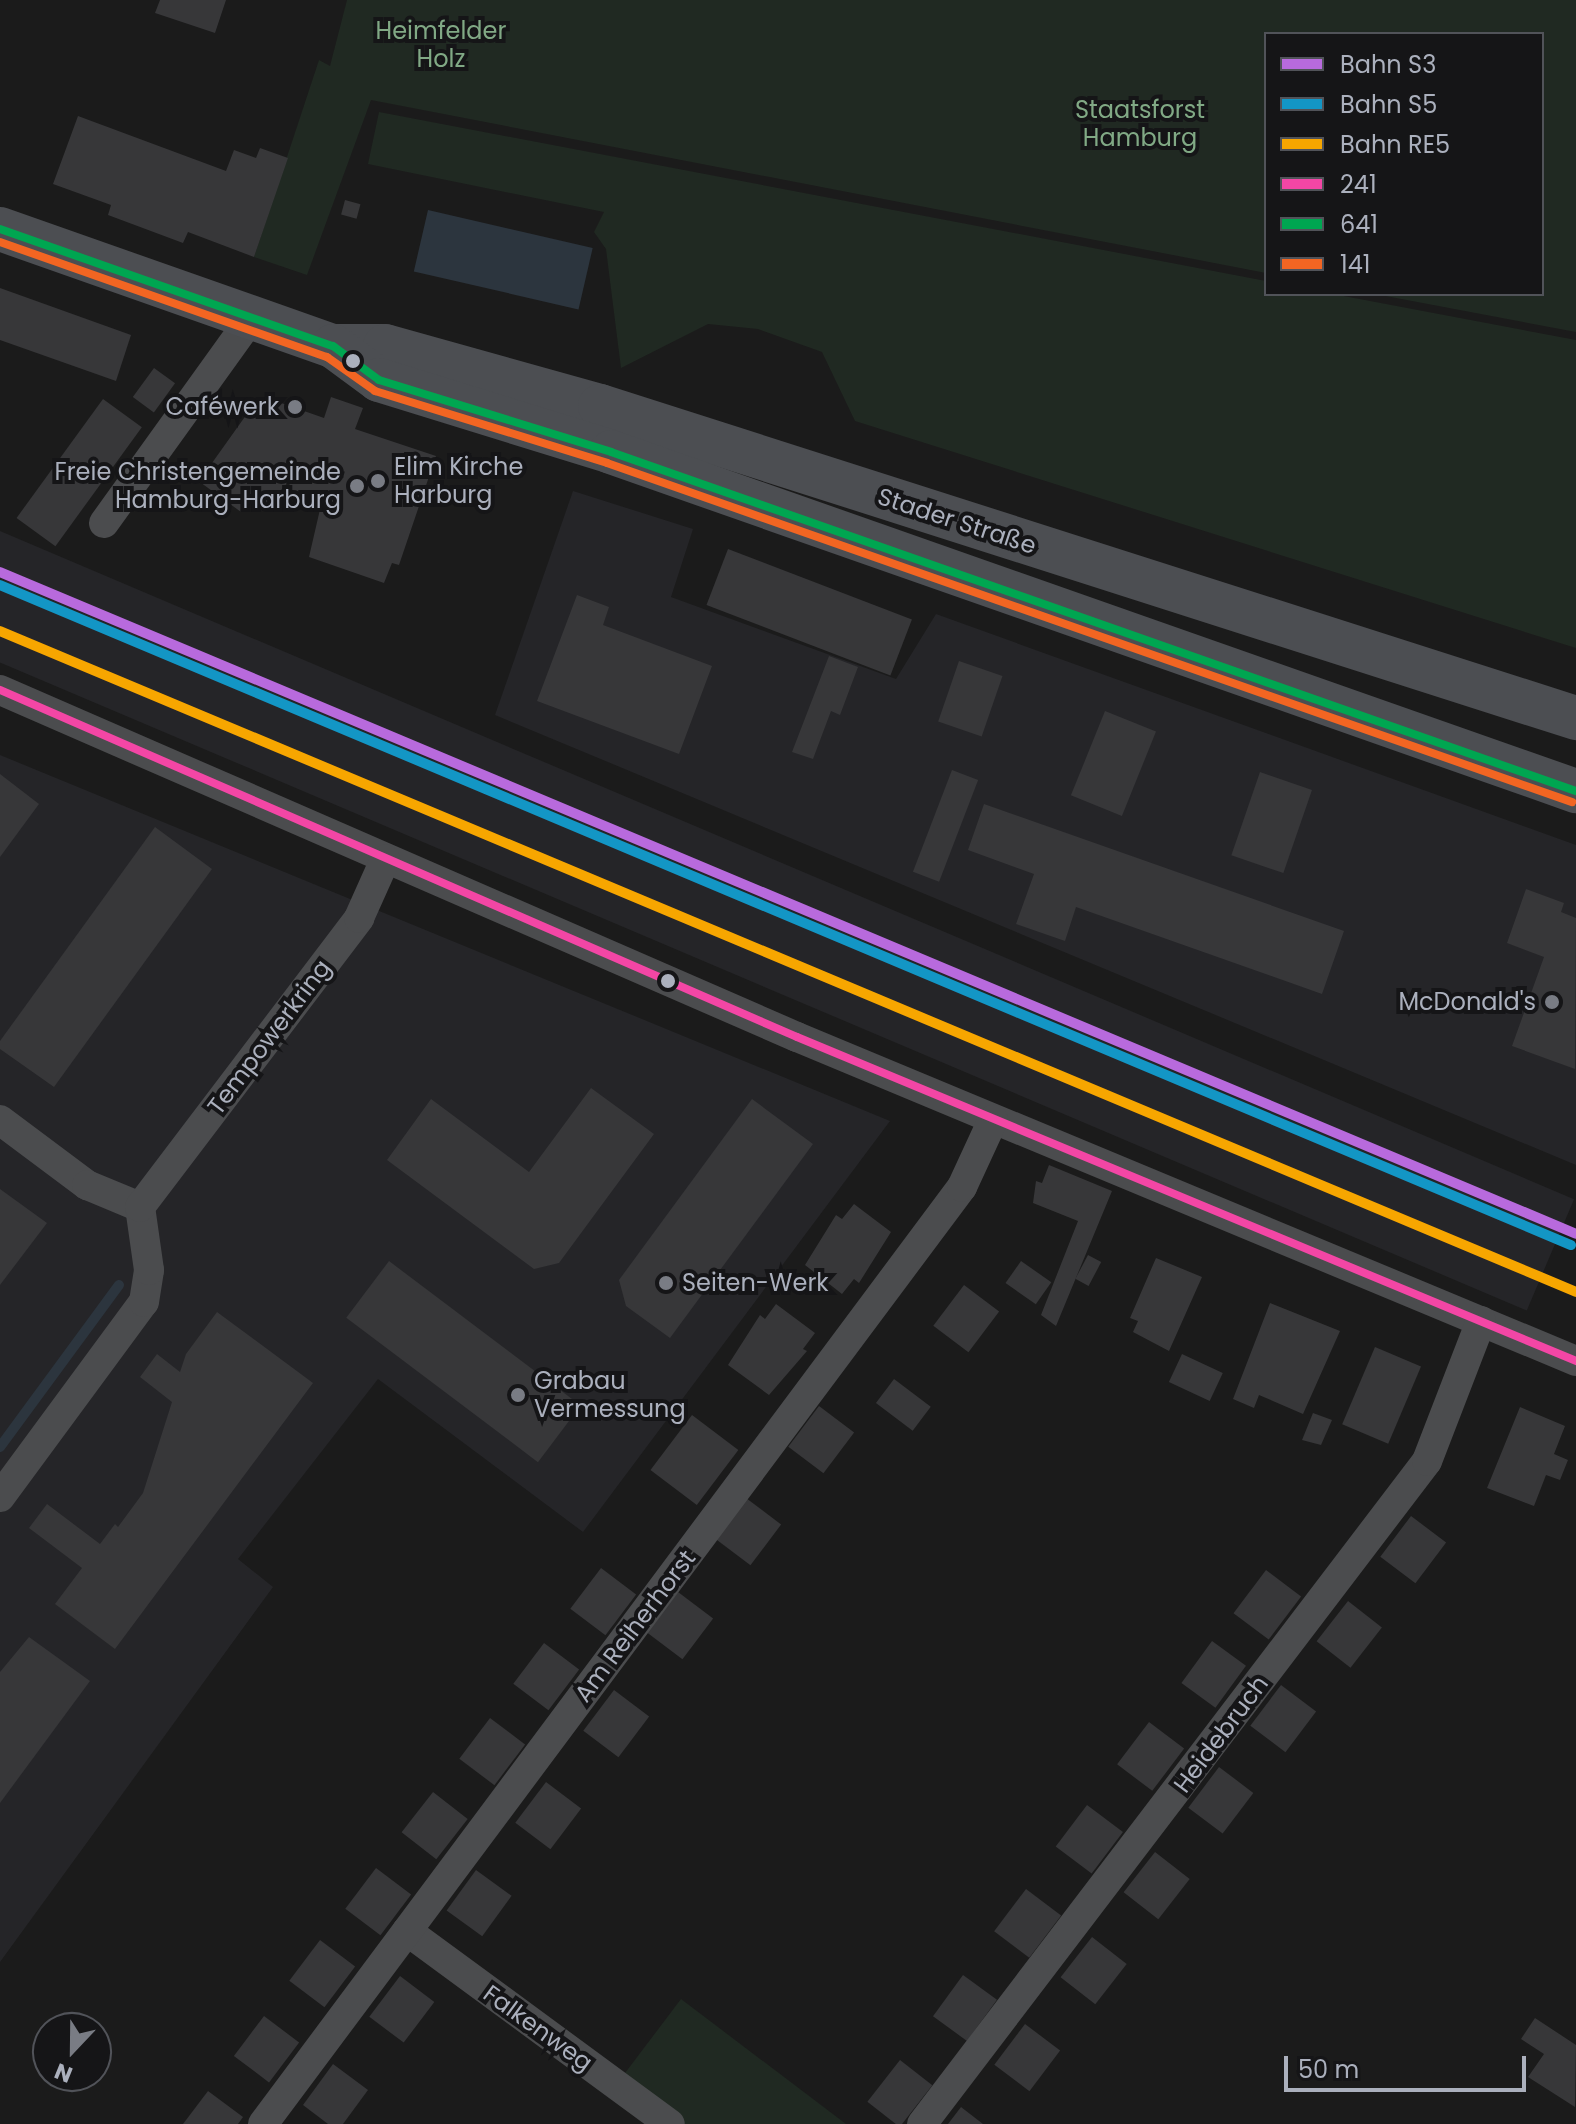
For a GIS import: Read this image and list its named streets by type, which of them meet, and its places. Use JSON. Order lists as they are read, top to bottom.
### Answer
{
  "streets": {
    "main road": ["Stader Straße"],
    "street": [
      "Tempowerkring",
      "Am Reiherhorst",
      "Heidebruch",
      "Falkenweg"
    ]
  },
  "crossings": [
    ["Am Reiherhorst", "Falkenweg"]
  ],
  "parks": ["Heimfelder Holz", "Staatsforst Hamburg"],
  "places": [
    "Caféwerk",
    "Elim Kirche Harburg",
    "Freie Christengemeinde Hamburg-Harburg",
    "McDonald's",
    "Seiten-Werk",
    "Grabau Vermessung"
  ],
  "lines": [
    "transit line 641",
    "transit line 141",
    "rail line S3",
    "rail line S5",
    "rail line RE5",
    "transit line 241"
  ],
  "legend": [
    "Bahn S3",
    "Bahn S5",
    "Bahn RE5",
    "241",
    "641",
    "141"
  ],
  "scale_bar": "50 m",
  "north": "bottom"
}
